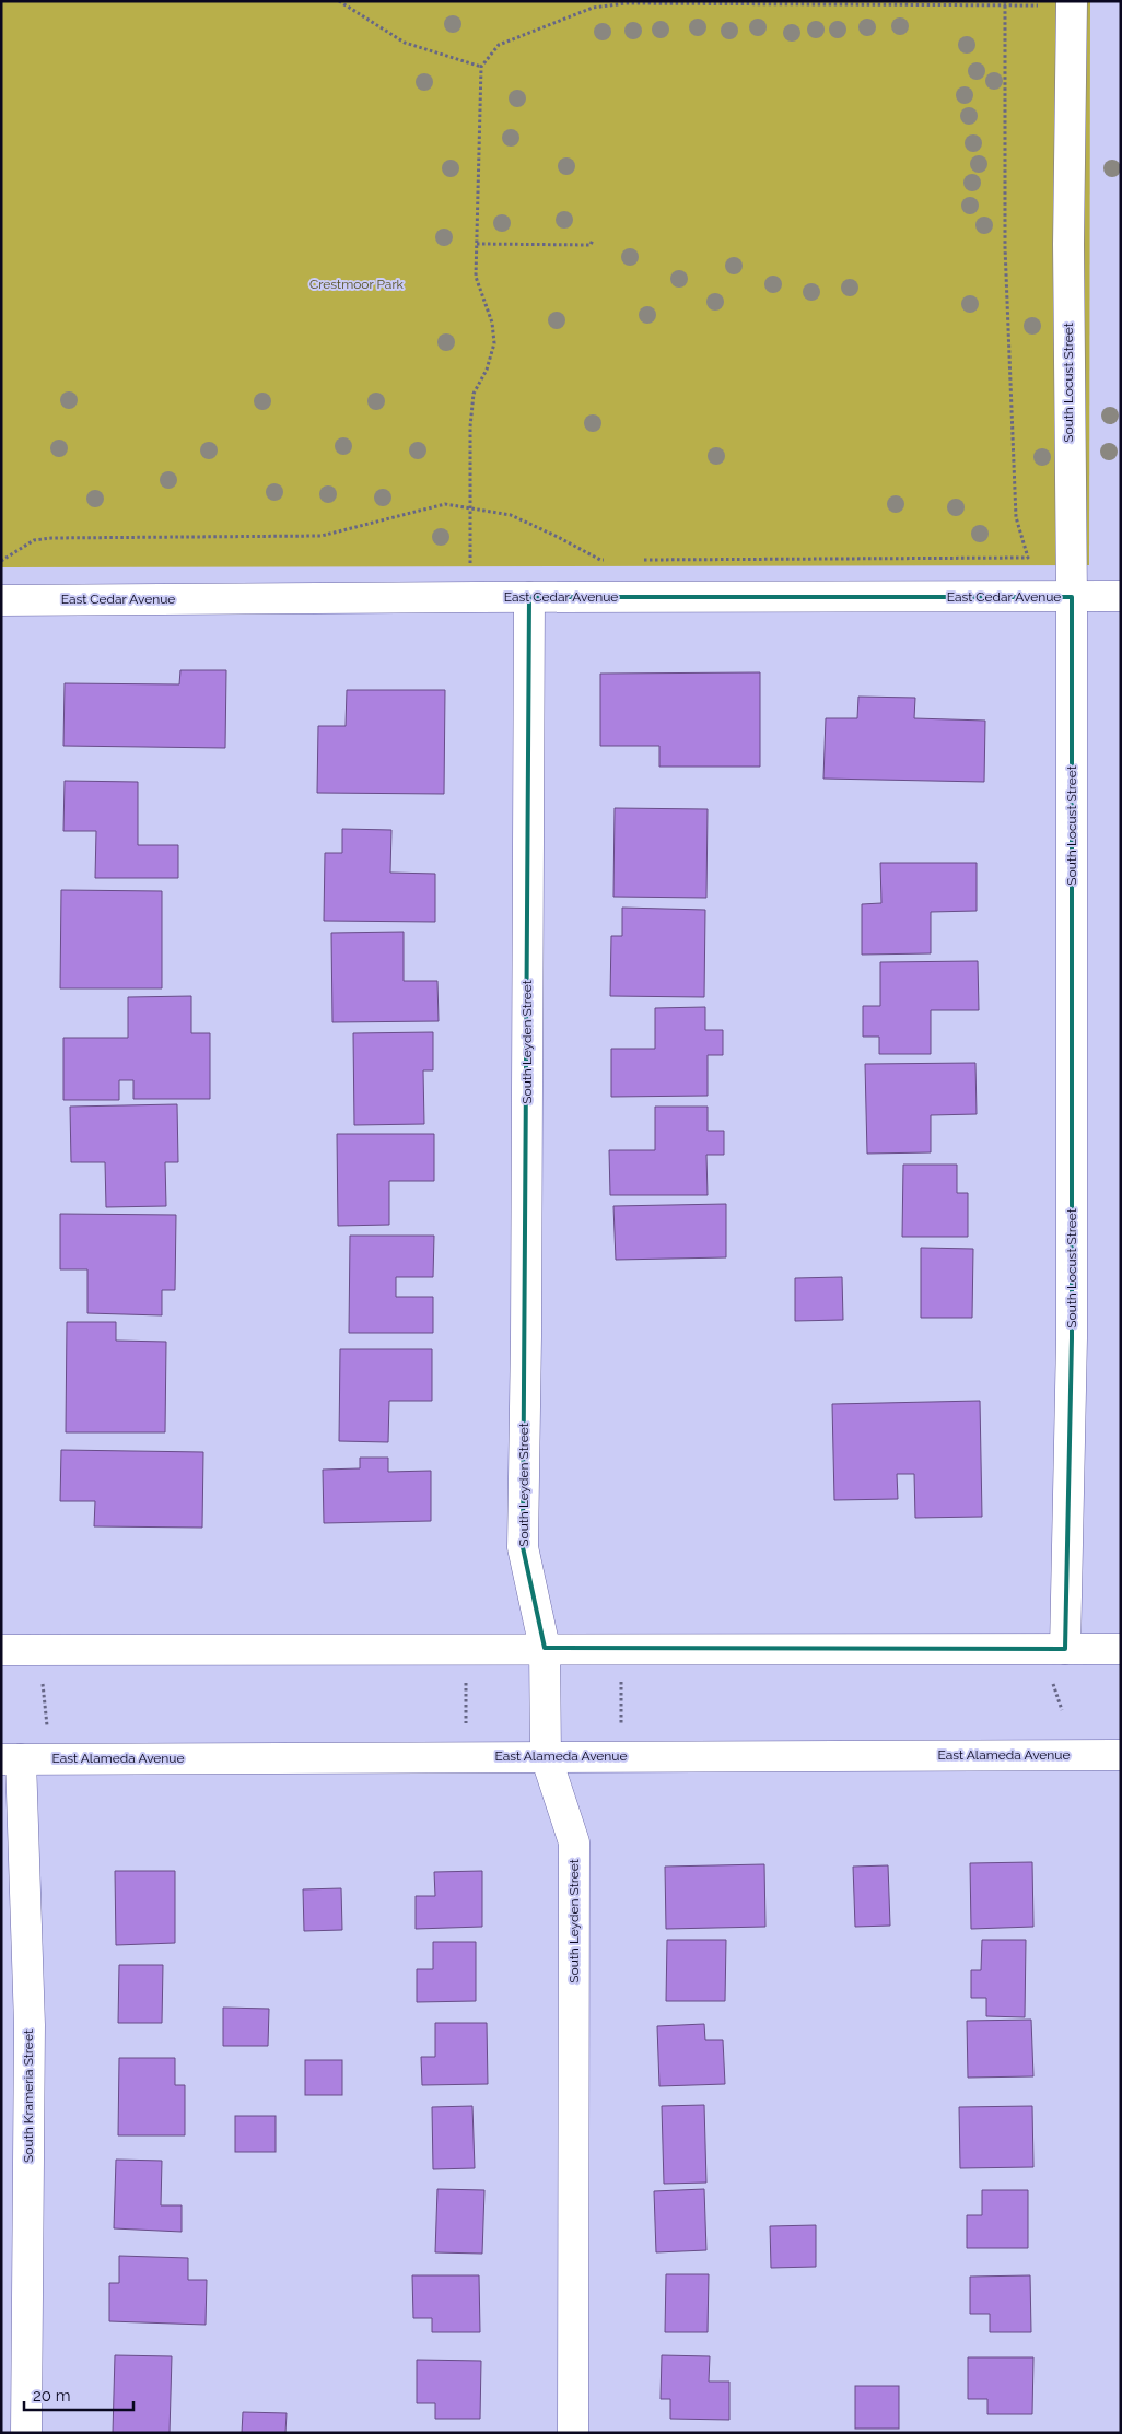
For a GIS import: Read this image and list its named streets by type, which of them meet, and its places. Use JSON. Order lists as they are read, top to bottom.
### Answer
{
  "streets": {
    "street": [
      "South Locust Street",
      "East Cedar Avenue",
      "South Leyden Street",
      "East Alameda Avenue",
      "South Krameria Street"
    ]
  },
  "crossings": [
    ["South Locust Street", "East Cedar Avenue"],
    ["East Cedar Avenue", "South Leyden Street"],
    ["South Leyden Street", "East Alameda Avenue"],
    ["East Alameda Avenue", "South Krameria Street"]
  ],
  "parks": ["Crestmoor Park"],
  "scale_bar": "20 m"
}
